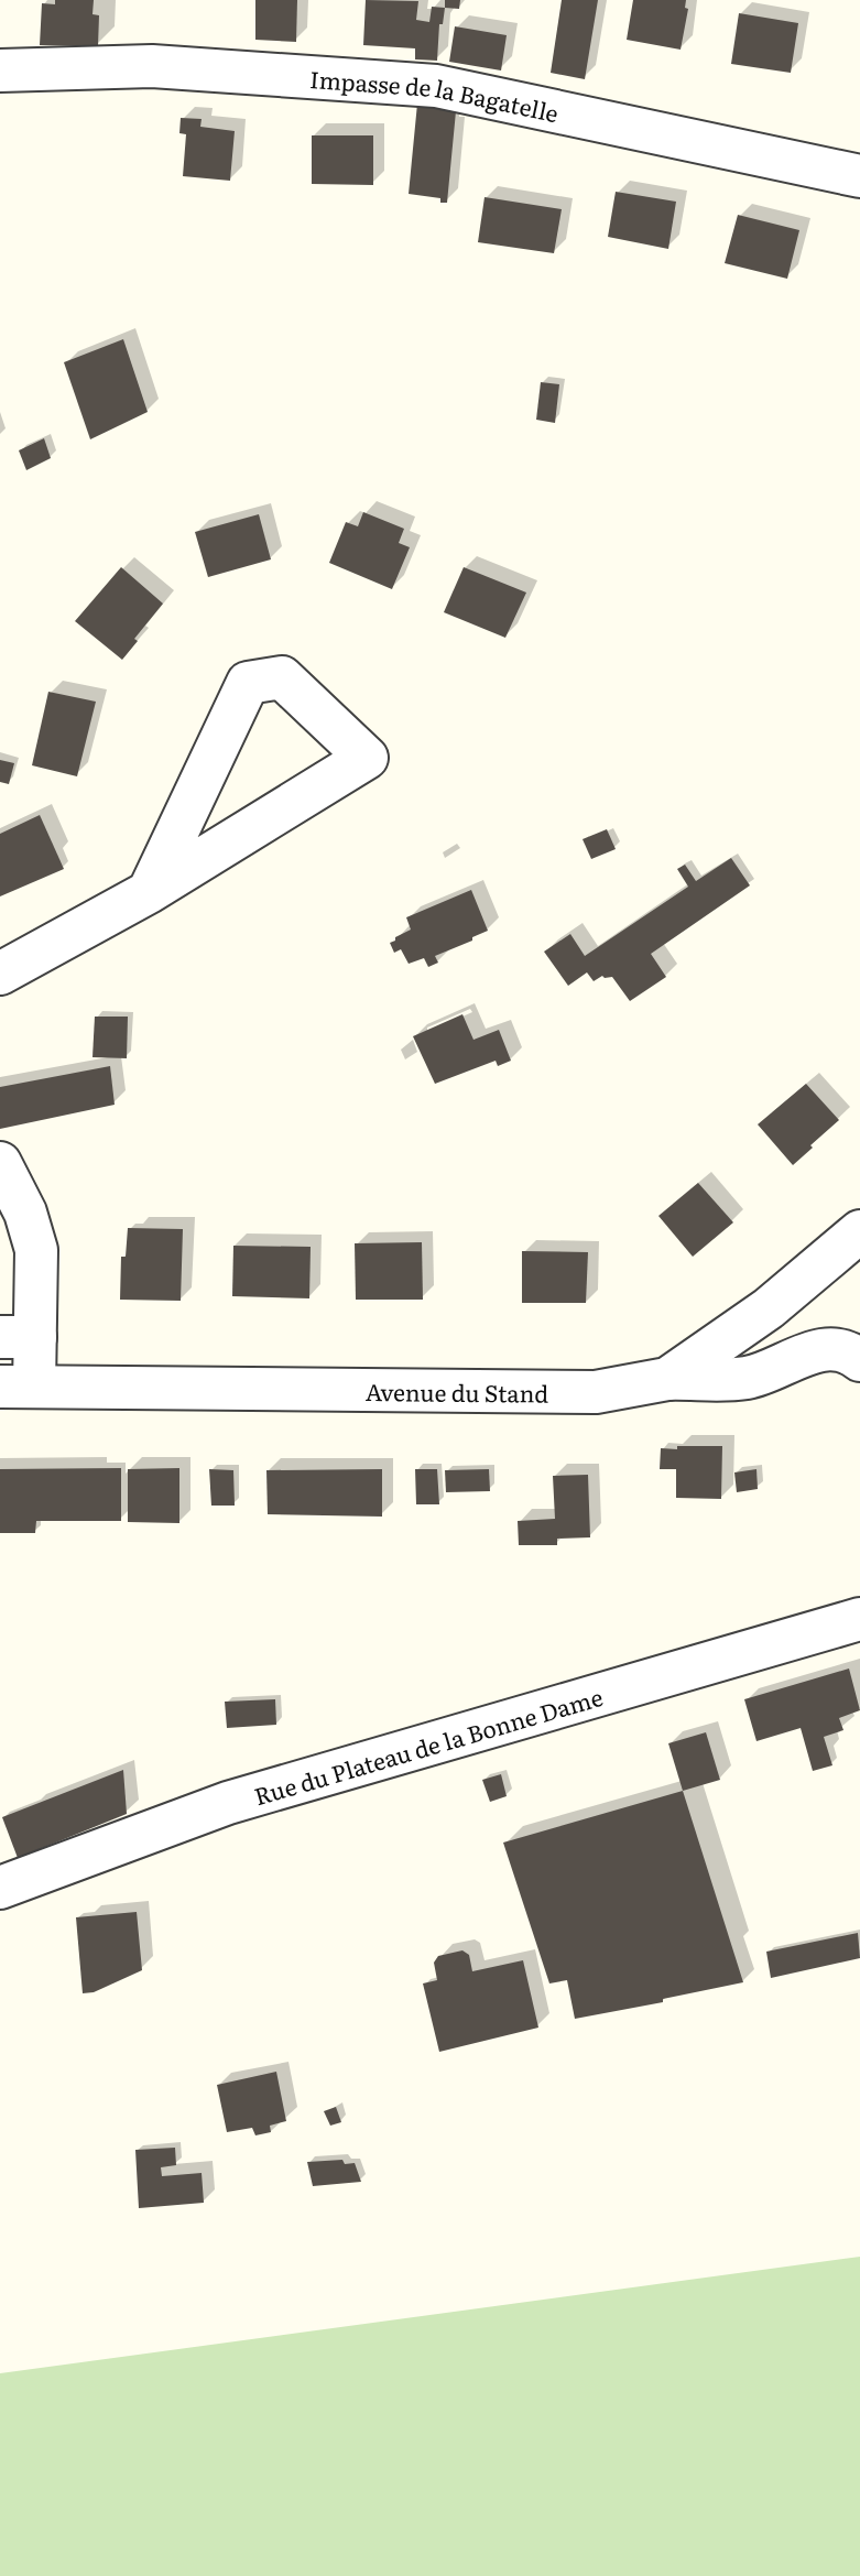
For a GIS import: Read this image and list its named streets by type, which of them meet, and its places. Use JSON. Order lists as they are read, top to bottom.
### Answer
{
  "streets": {
    "street": ["Impasse de la Bagatelle", "Avenue du Stand", "Rue du Plateau de la Bonne Dame"]
  }
}
